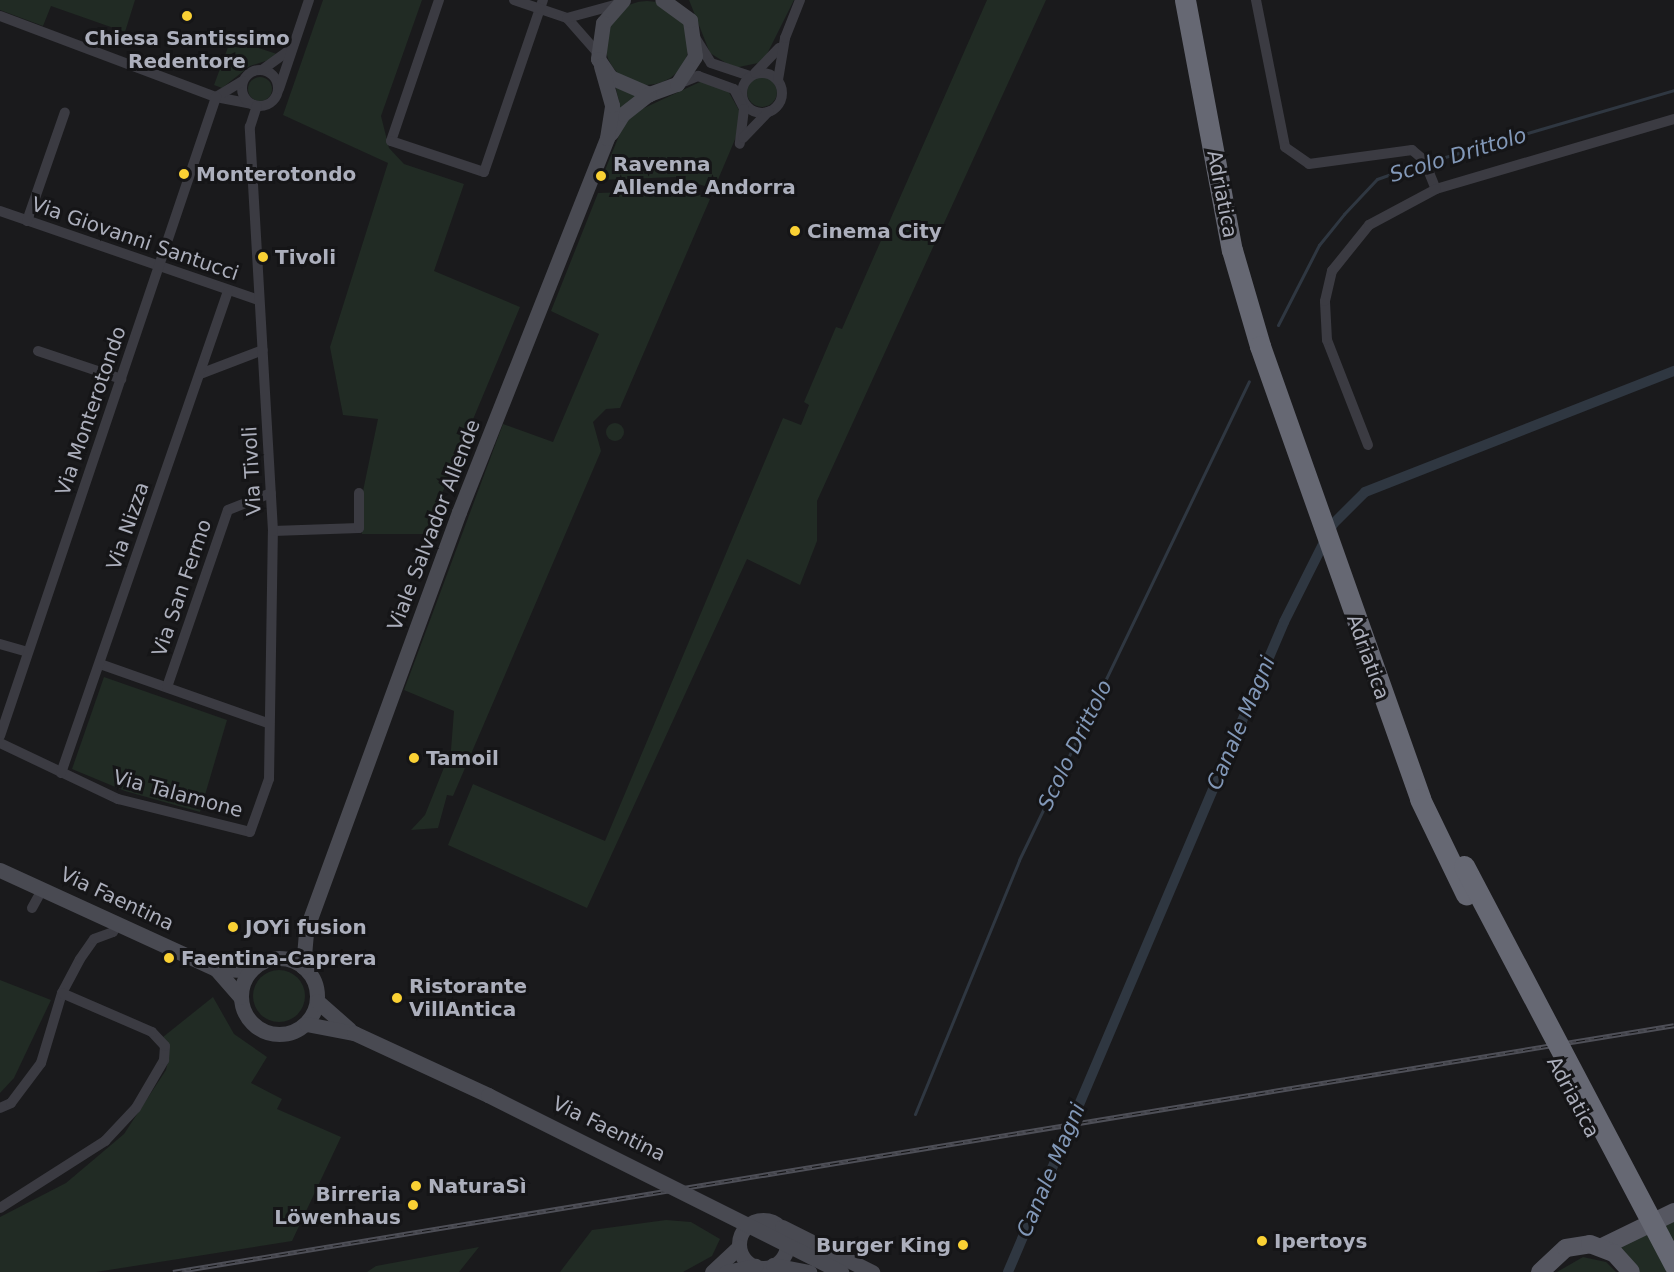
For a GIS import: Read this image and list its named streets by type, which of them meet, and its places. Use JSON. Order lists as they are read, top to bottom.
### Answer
{
  "streets": {
    "highway": ["Adriatica"],
    "main road": ["Viale Salvador Allende", "Via Faentina"],
    "street": [
      "Via Giovanni Santucci",
      "Via Monterotondo",
      "Via Tivoli",
      "Via Nizza",
      "Via San Fermo",
      "Via Talamone"
    ]
  },
  "crossings": [
    ["Via Giovanni Santucci", "Via Monterotondo"],
    ["Via Giovanni Santucci", "Via Tivoli"],
    ["Via Giovanni Santucci", "Via Nizza"],
    ["Via Tivoli", "Via San Fermo"],
    ["Via Tivoli", "Via Talamone"],
    ["Viale Salvador Allende", "Via Faentina"],
    ["Via Nizza", "Via Talamone"]
  ],
  "water": ["Scolo Drittolo", "Canale Magni"],
  "places": [
    "Chiesa Santissimo Redentore",
    "Monterotondo",
    "Ravenna Allende Andorra",
    "Cinema City",
    "Tivoli",
    "Tamoil",
    "JOYi fusion",
    "Faentina-Caprera",
    "Ristorante VillAntica",
    "NaturaSì",
    "Birreria Löwenhaus",
    "Ipertoys",
    "Burger King"
  ]
}
